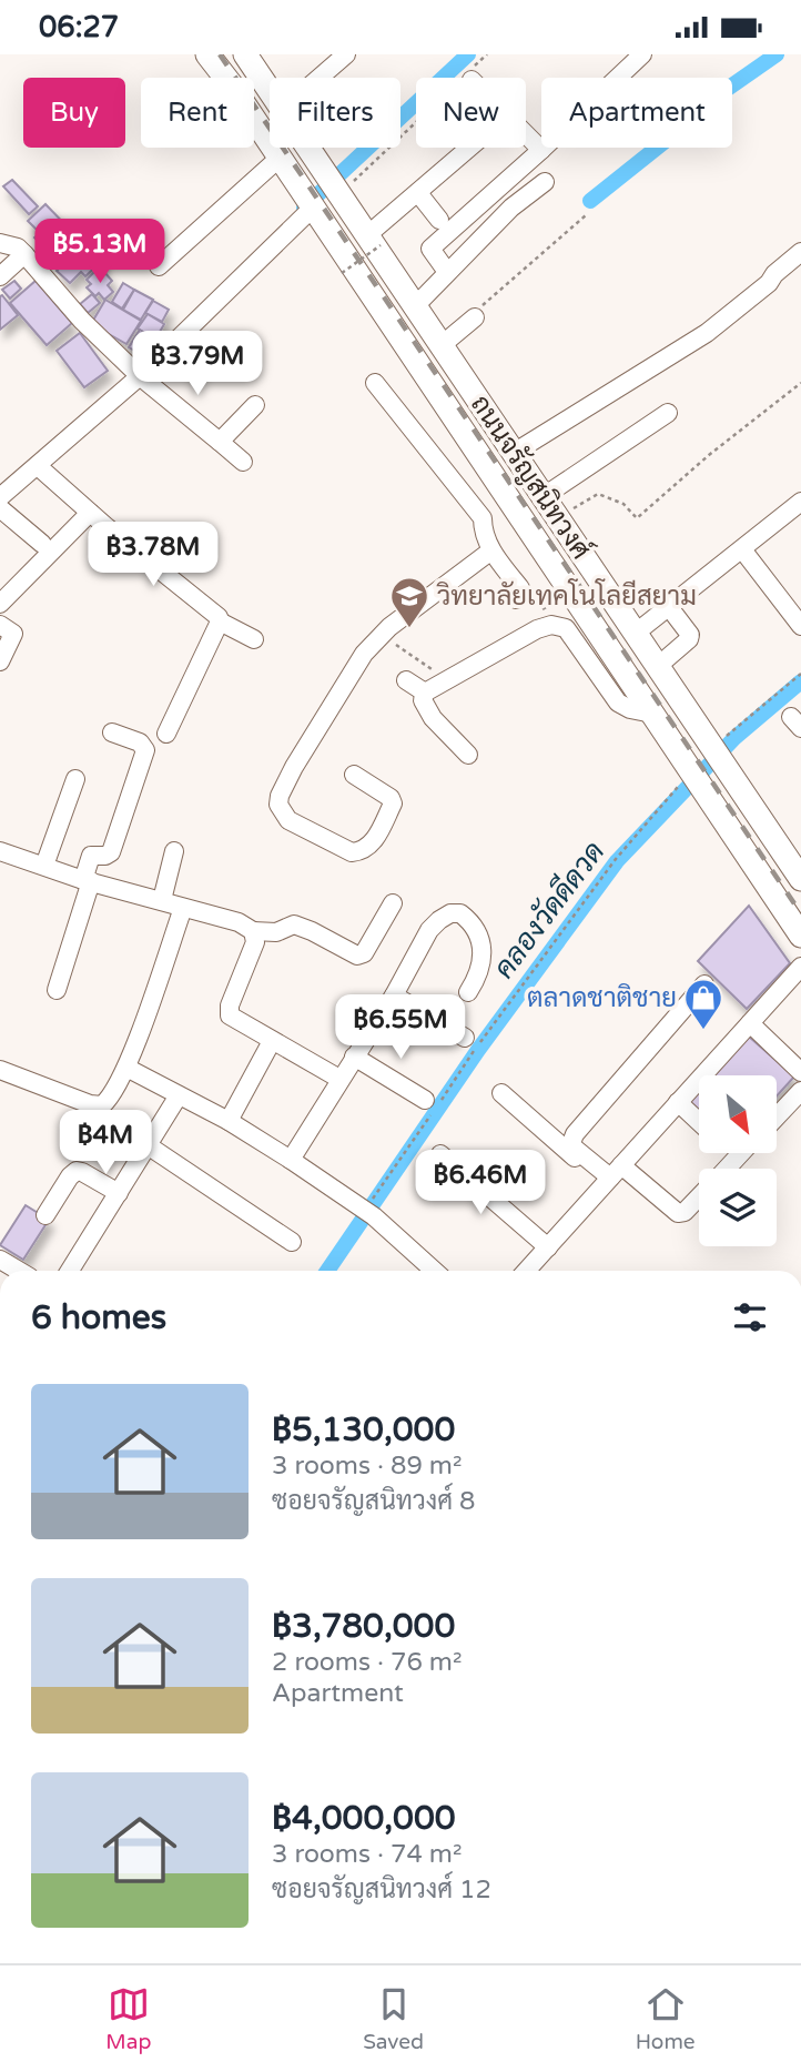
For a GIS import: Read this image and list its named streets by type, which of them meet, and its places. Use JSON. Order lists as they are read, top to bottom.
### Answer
{
  "streets": {
    "main road": ["ถนนจรัญสนิทวงศ์"]
  },
  "water": ["คลองวัดดีดวด"],
  "places": {
    "school or university": ["วิทยาลัยเทคโนโลยีสยาม"],
    "shop": ["ตลาดชาติชาย"]
  },
  "north": "bottom right",
  "page": {
    "status": "06:27",
    "chip": [
      "Buy",
      "Rent",
      "Filters",
      "New",
      "Apartment"
    ],
    "price": [
      "฿5.13M",
      "฿3.79M",
      "฿3.78M",
      "฿6.55M",
      "฿4M",
      "฿6.46M"
    ],
    "heading": "6 homes",
    "list": [
      {
        "name": "฿5,130,000",
        "note": "3 rooms · 89 m² · ซอยจรัญสนิทวงศ์ 8"
      },
      {
        "name": "฿3,780,000",
        "note": "2 rooms · 76 m² · Apartment"
      },
      {
        "name": "฿4,000,000",
        "note": "3 rooms · 74 m² · ซอยจรัญสนิทวงศ์ 12"
      }
    ],
    "tabs": ["Map", "Saved", "Home"]
  }
}
